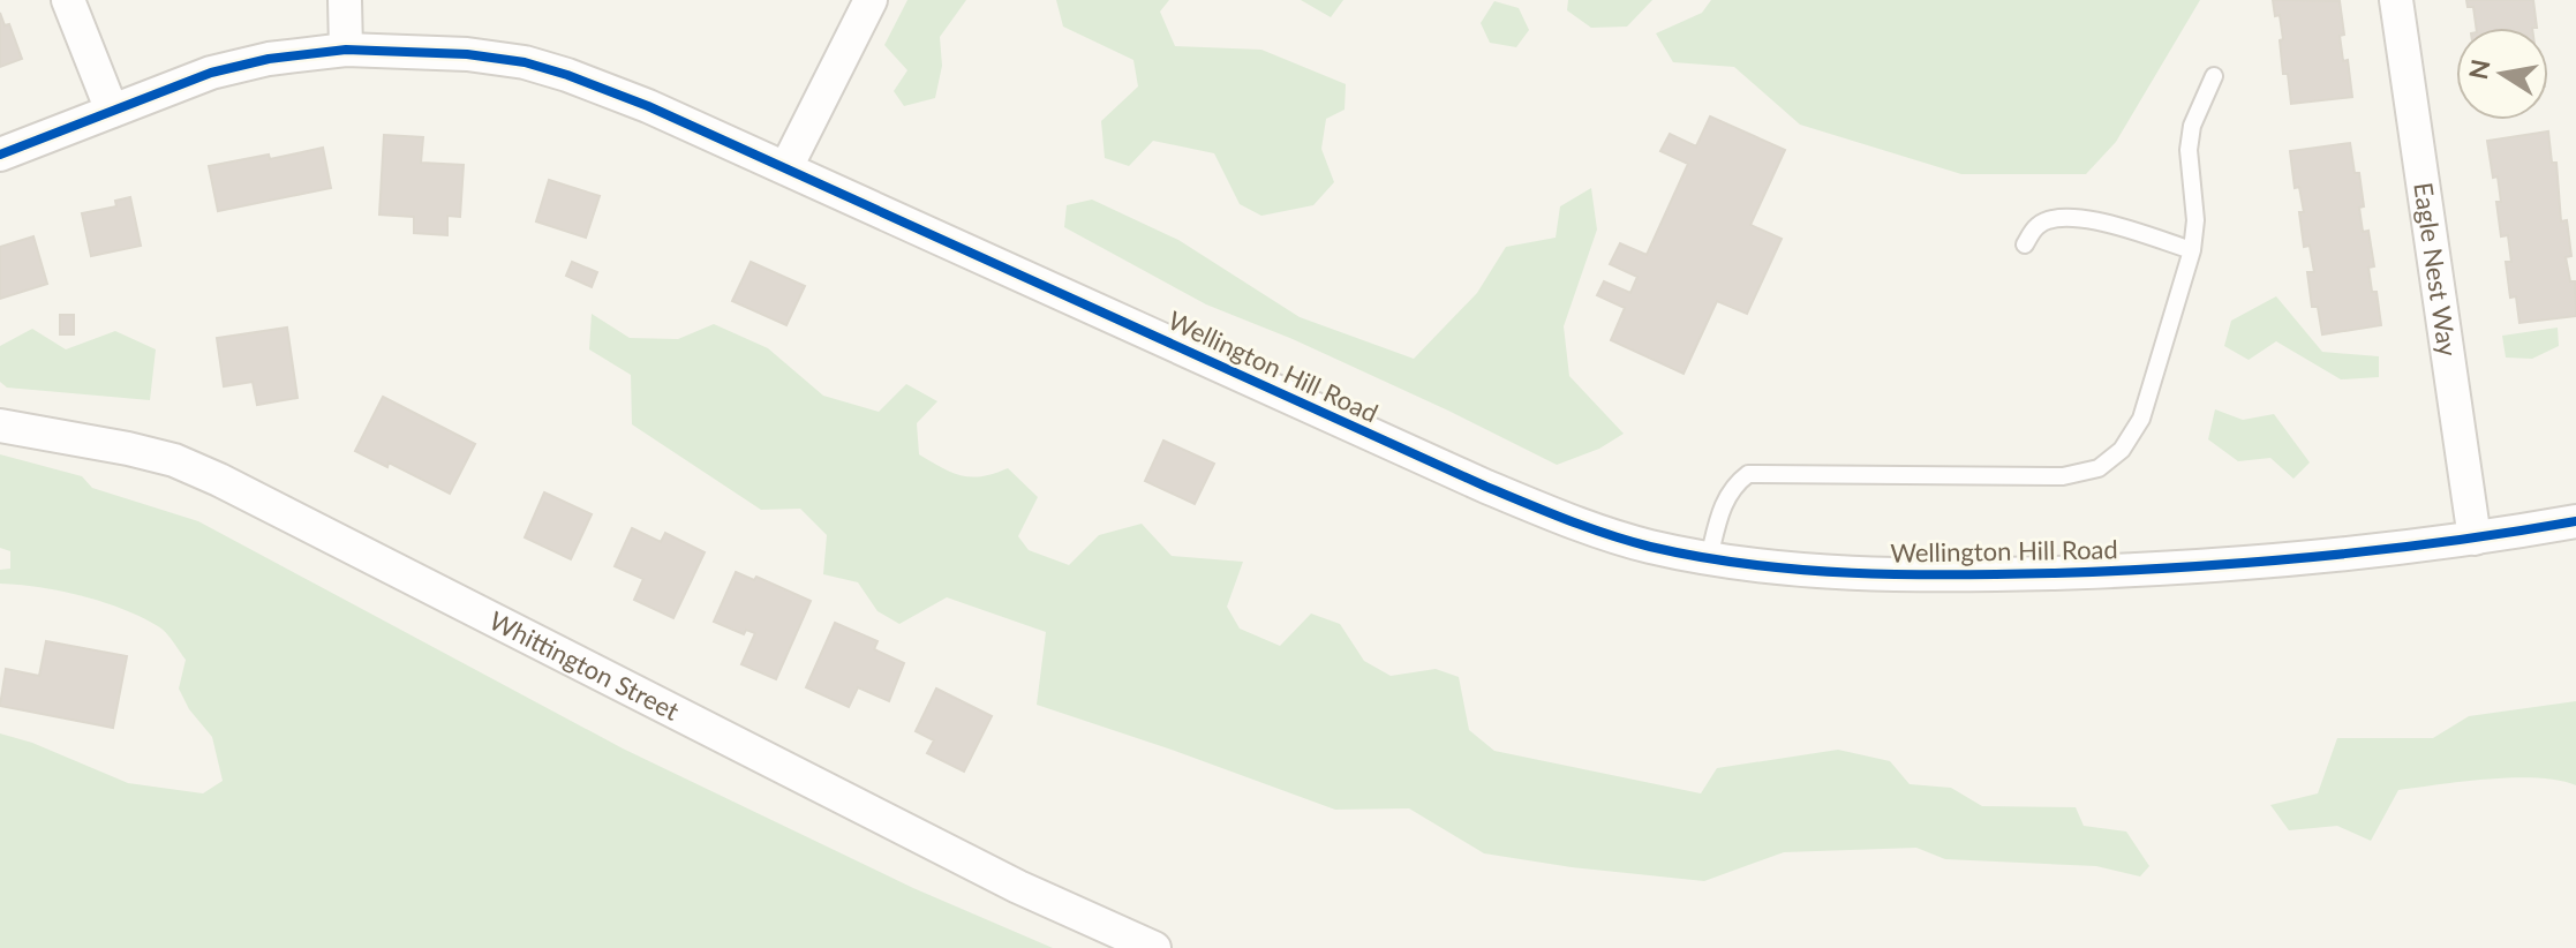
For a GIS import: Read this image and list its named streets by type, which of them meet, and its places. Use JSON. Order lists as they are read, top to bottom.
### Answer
{
  "streets": {
    "street": ["Eagle Nest Way", "Wellington Hill Road", "Whittington Street"]
  },
  "crossings": [
    ["Eagle Nest Way", "Wellington Hill Road"]
  ],
  "north": "left"
}
